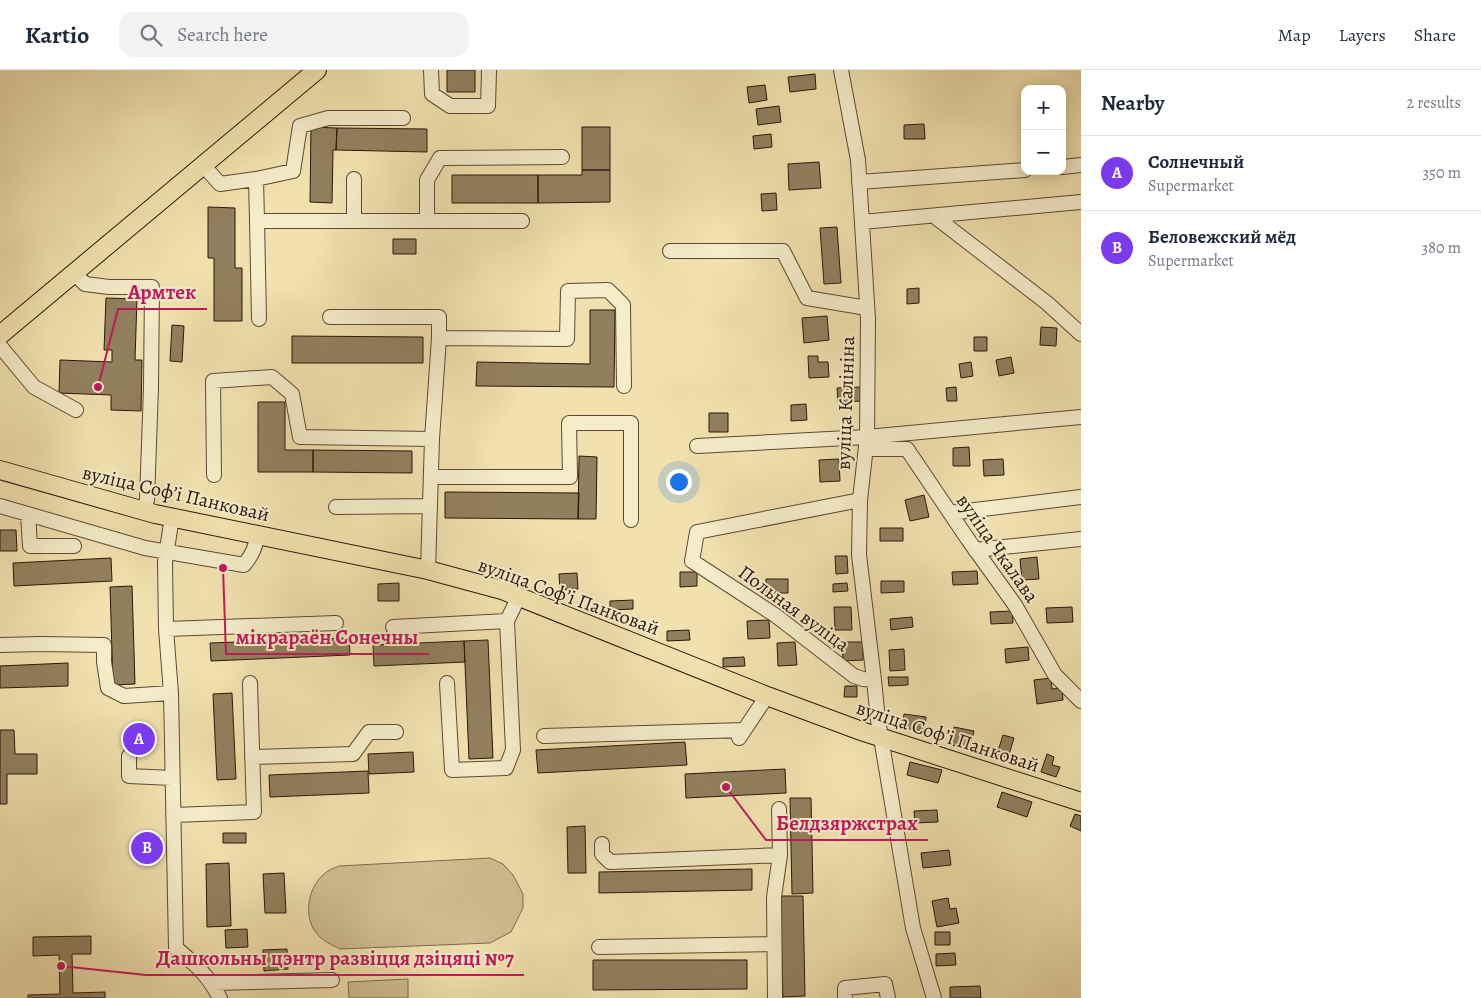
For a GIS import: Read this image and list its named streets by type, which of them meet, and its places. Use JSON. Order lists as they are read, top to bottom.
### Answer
{
  "streets": {
    "main road": ["вуліца Софʼі Панковай"],
    "street": ["вуліца Калініна", "вуліца Чкалава", "Польная вуліца"]
  },
  "crossings": [
    ["вуліца Калініна", "вуліца Софʼі Панковай"],
    ["вуліца Калініна", "вуліца Чкалава"],
    ["вуліца Калініна", "Польная вуліца"]
  ],
  "places": [
    "Армтек",
    "мікрараён Сонечны",
    "Белдзяржстрах",
    "Дашкольны цэнтр развіцця дзіцяці №7"
  ],
  "page": {
    "header": "Kartio",
    "search": "Search here",
    "nav": ["Map", "Layers", "Share"],
    "heading": ["Nearby", "2 results"],
    "map_buttons": ["+", "−"],
    "list": [
      {
        "mark": "A",
        "name": "Солнечный",
        "note": "Supermarket",
        "value": "350 m"
      },
      {
        "mark": "B",
        "name": "Беловежский мёд",
        "note": "Supermarket",
        "value": "380 m"
      }
    ],
    "pins": ["A", "B"]
  }
}
